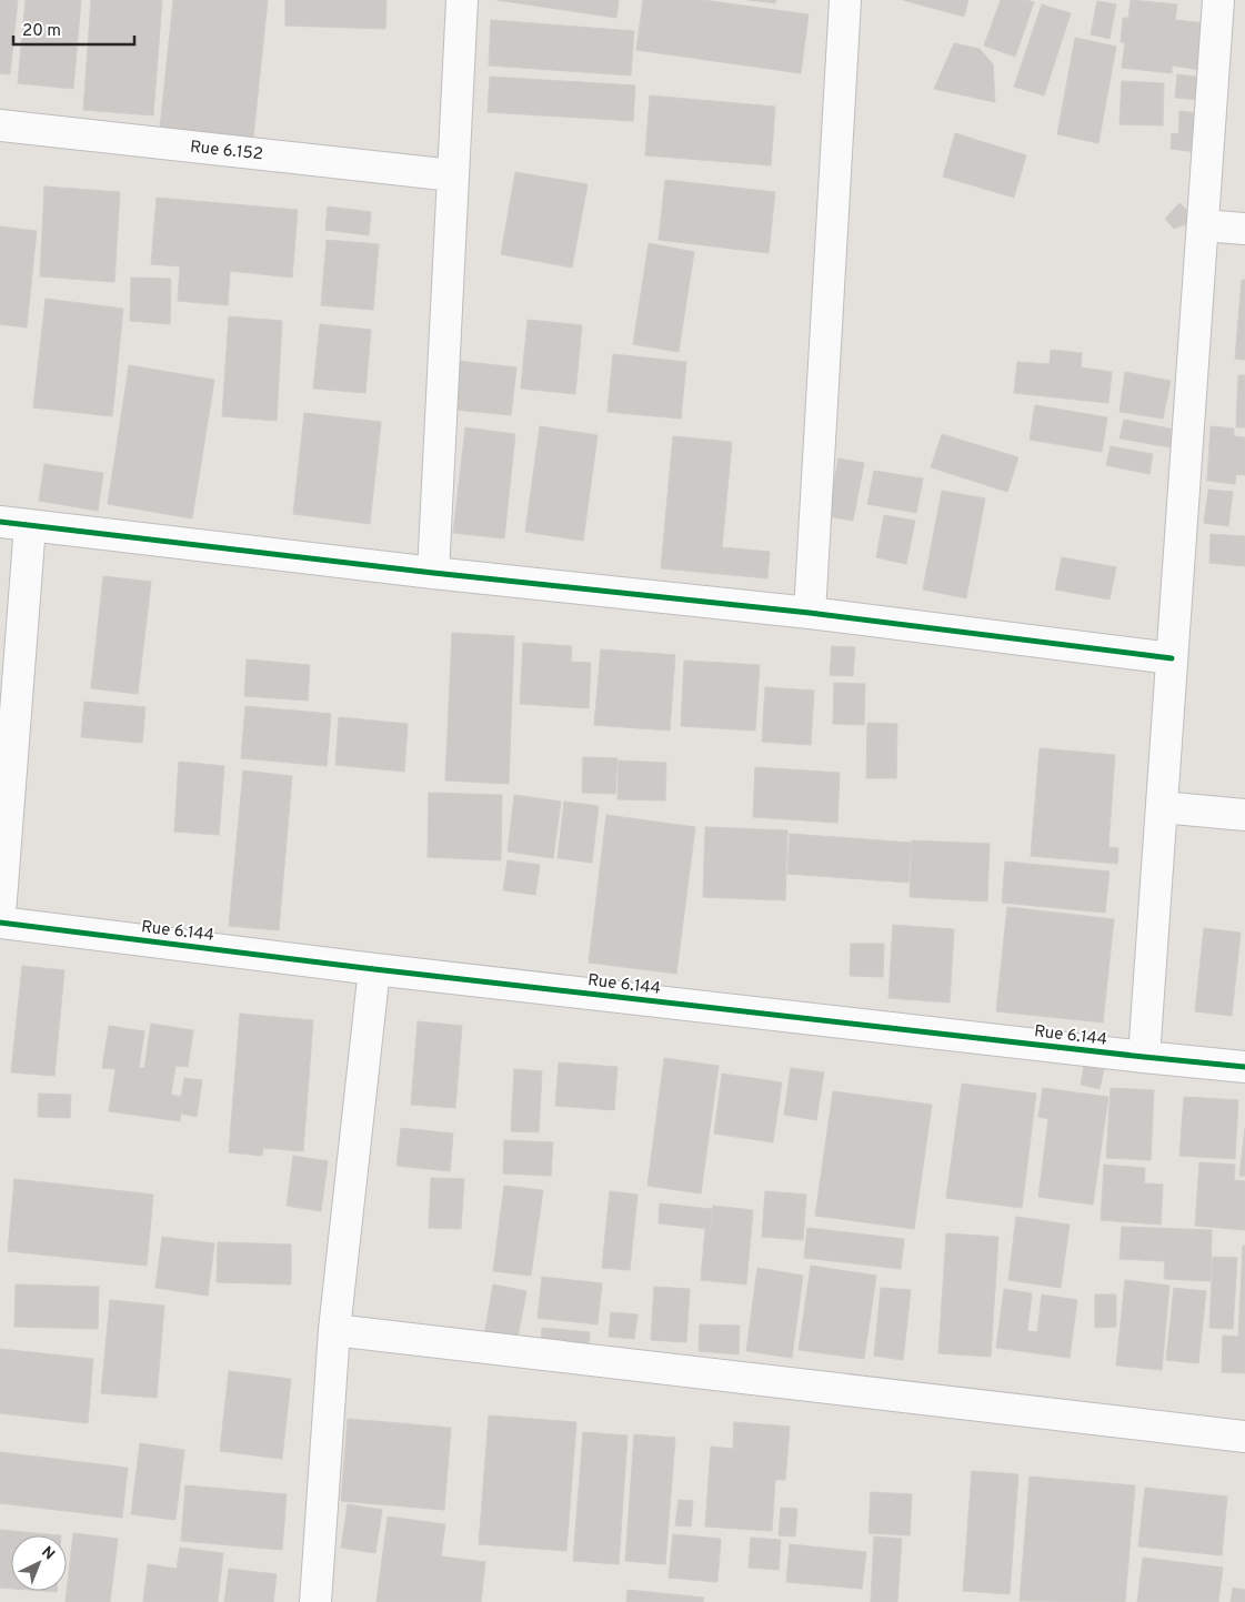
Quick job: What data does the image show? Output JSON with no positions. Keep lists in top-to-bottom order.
{
  "streets": {
    "street": ["Rue 6.152", "Rue 6.144"]
  },
  "scale_bar": "20 m",
  "north": "top right"
}
